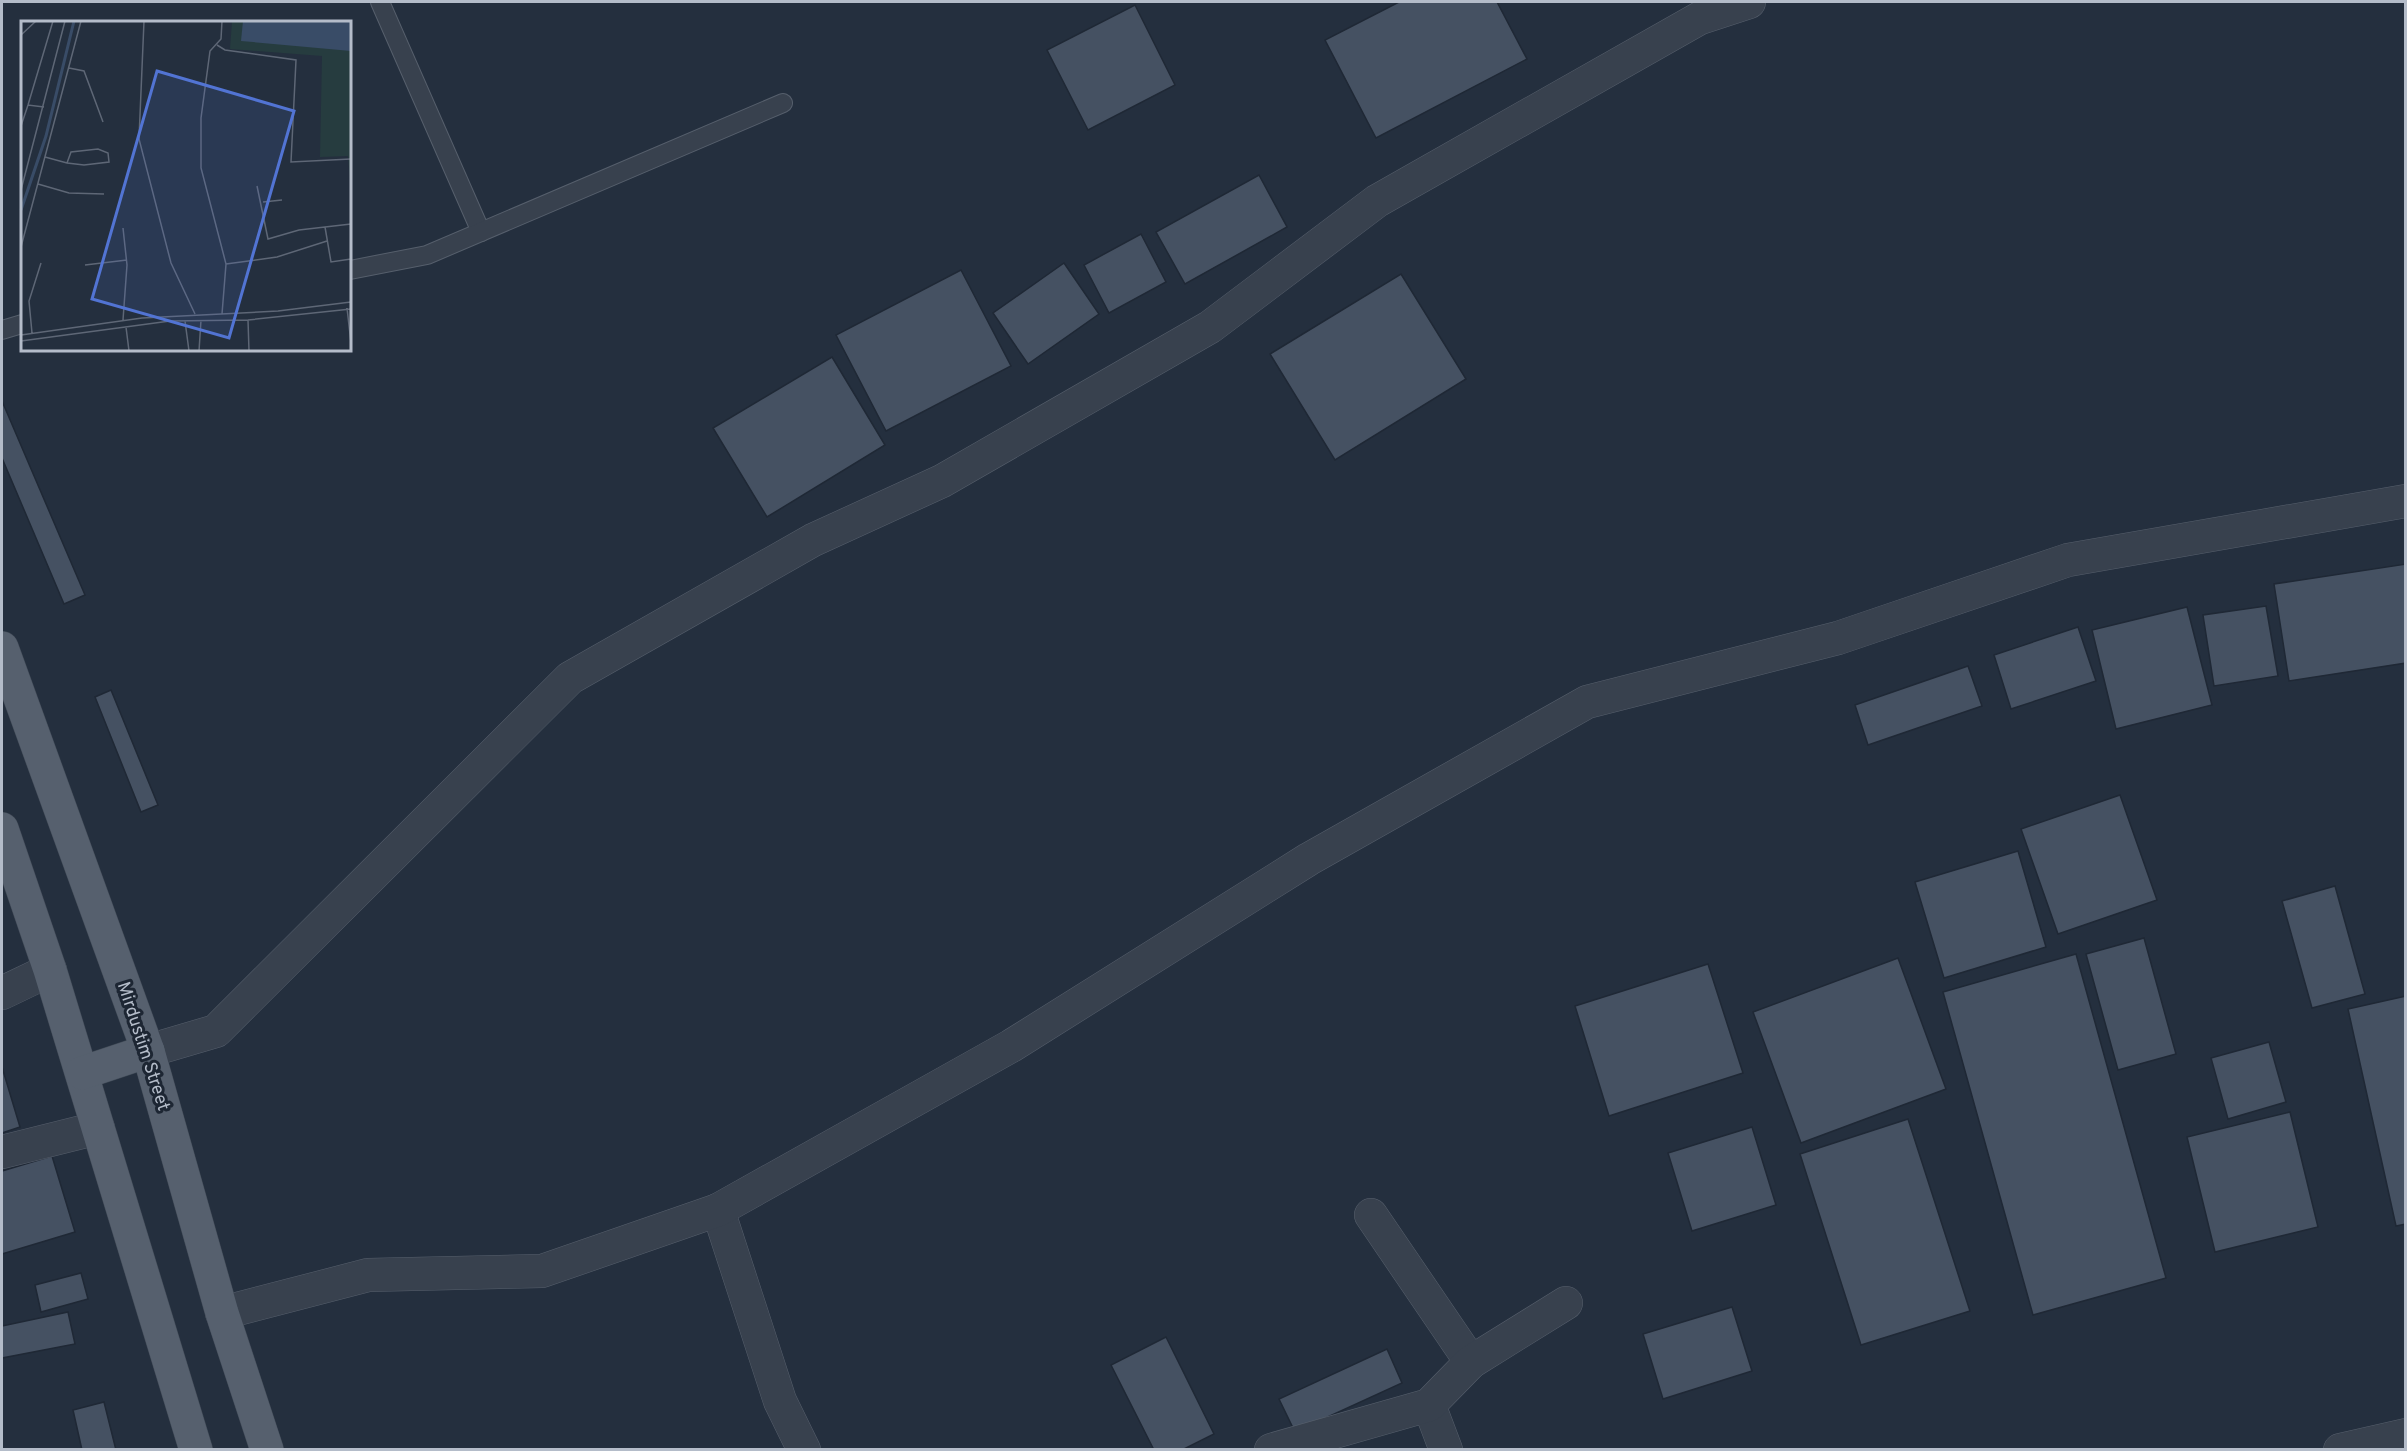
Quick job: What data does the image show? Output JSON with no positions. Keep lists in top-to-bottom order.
{
  "streets": {
    "main road": ["Mirdustim Street"]
  }
}
